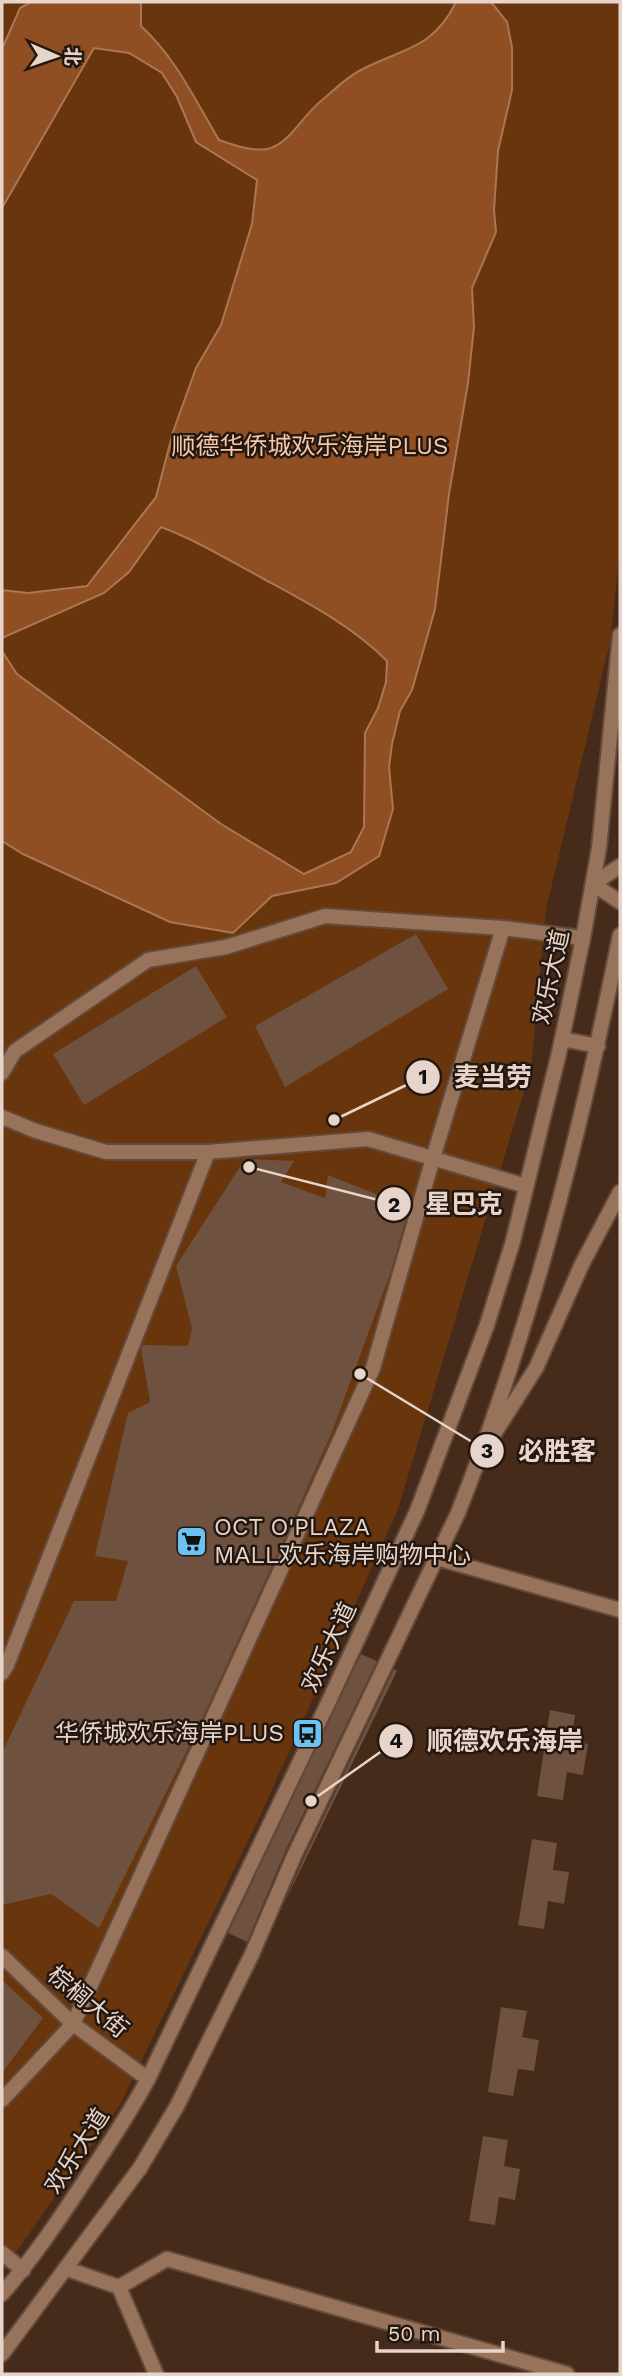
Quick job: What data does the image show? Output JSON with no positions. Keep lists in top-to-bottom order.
{
  "streets": {
    "street": ["欢乐大道", "棕榈大街"]
  },
  "crossings": [
    ["欢乐大道", "棕榈大街"]
  ],
  "parks": ["顺德华侨城欢乐海岸PLUS"],
  "places": {
    "other": [
      "麦当劳",
      "星巴克",
      "必胜客",
      "顺德欢乐海岸"
    ],
    "supermarket": ["OCT O'PLAZA MALL欢乐海岸购物中心"],
    "bus stop": ["华侨城欢乐海岸PLUS"]
  },
  "scale_bar": "50 m",
  "north": "right"
}
